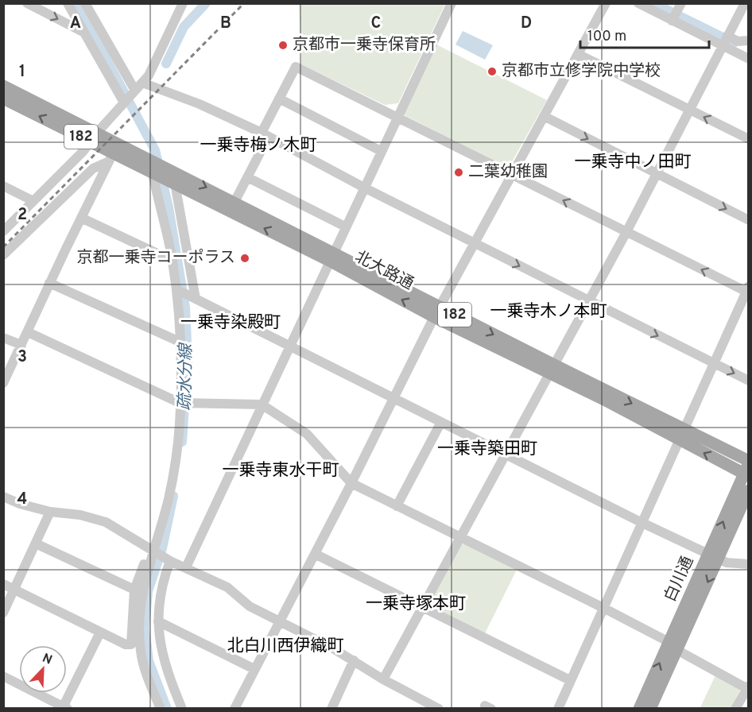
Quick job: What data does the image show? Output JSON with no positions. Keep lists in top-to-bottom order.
{
  "streets": {
    "main road": ["182", "北大路通", "白川通"]
  },
  "crossings": [
    ["北大路通", "白川通"]
  ],
  "districts": [
    "一乗寺梅ノ木町",
    "一乗寺中ノ田町",
    "一乗寺木ノ本町",
    "一乗寺染殿町",
    "一乗寺築田町",
    "一乗寺東水干町",
    "一乗寺塚本町",
    "北白川西伊織町"
  ],
  "water": ["疏水分線"],
  "places": [
    "京都市一乗寺保育所",
    "京都市立修学院中学校",
    "二葉幼稚園",
    "京都一乗寺コーポラス"
  ],
  "scale_bar": "100 m",
  "north": "top right",
  "grid": {
    "columns": [
      "A",
      "B",
      "C",
      "D"
    ],
    "rows": [
      "1",
      "2",
      "3",
      "4"
    ]
  }
}
